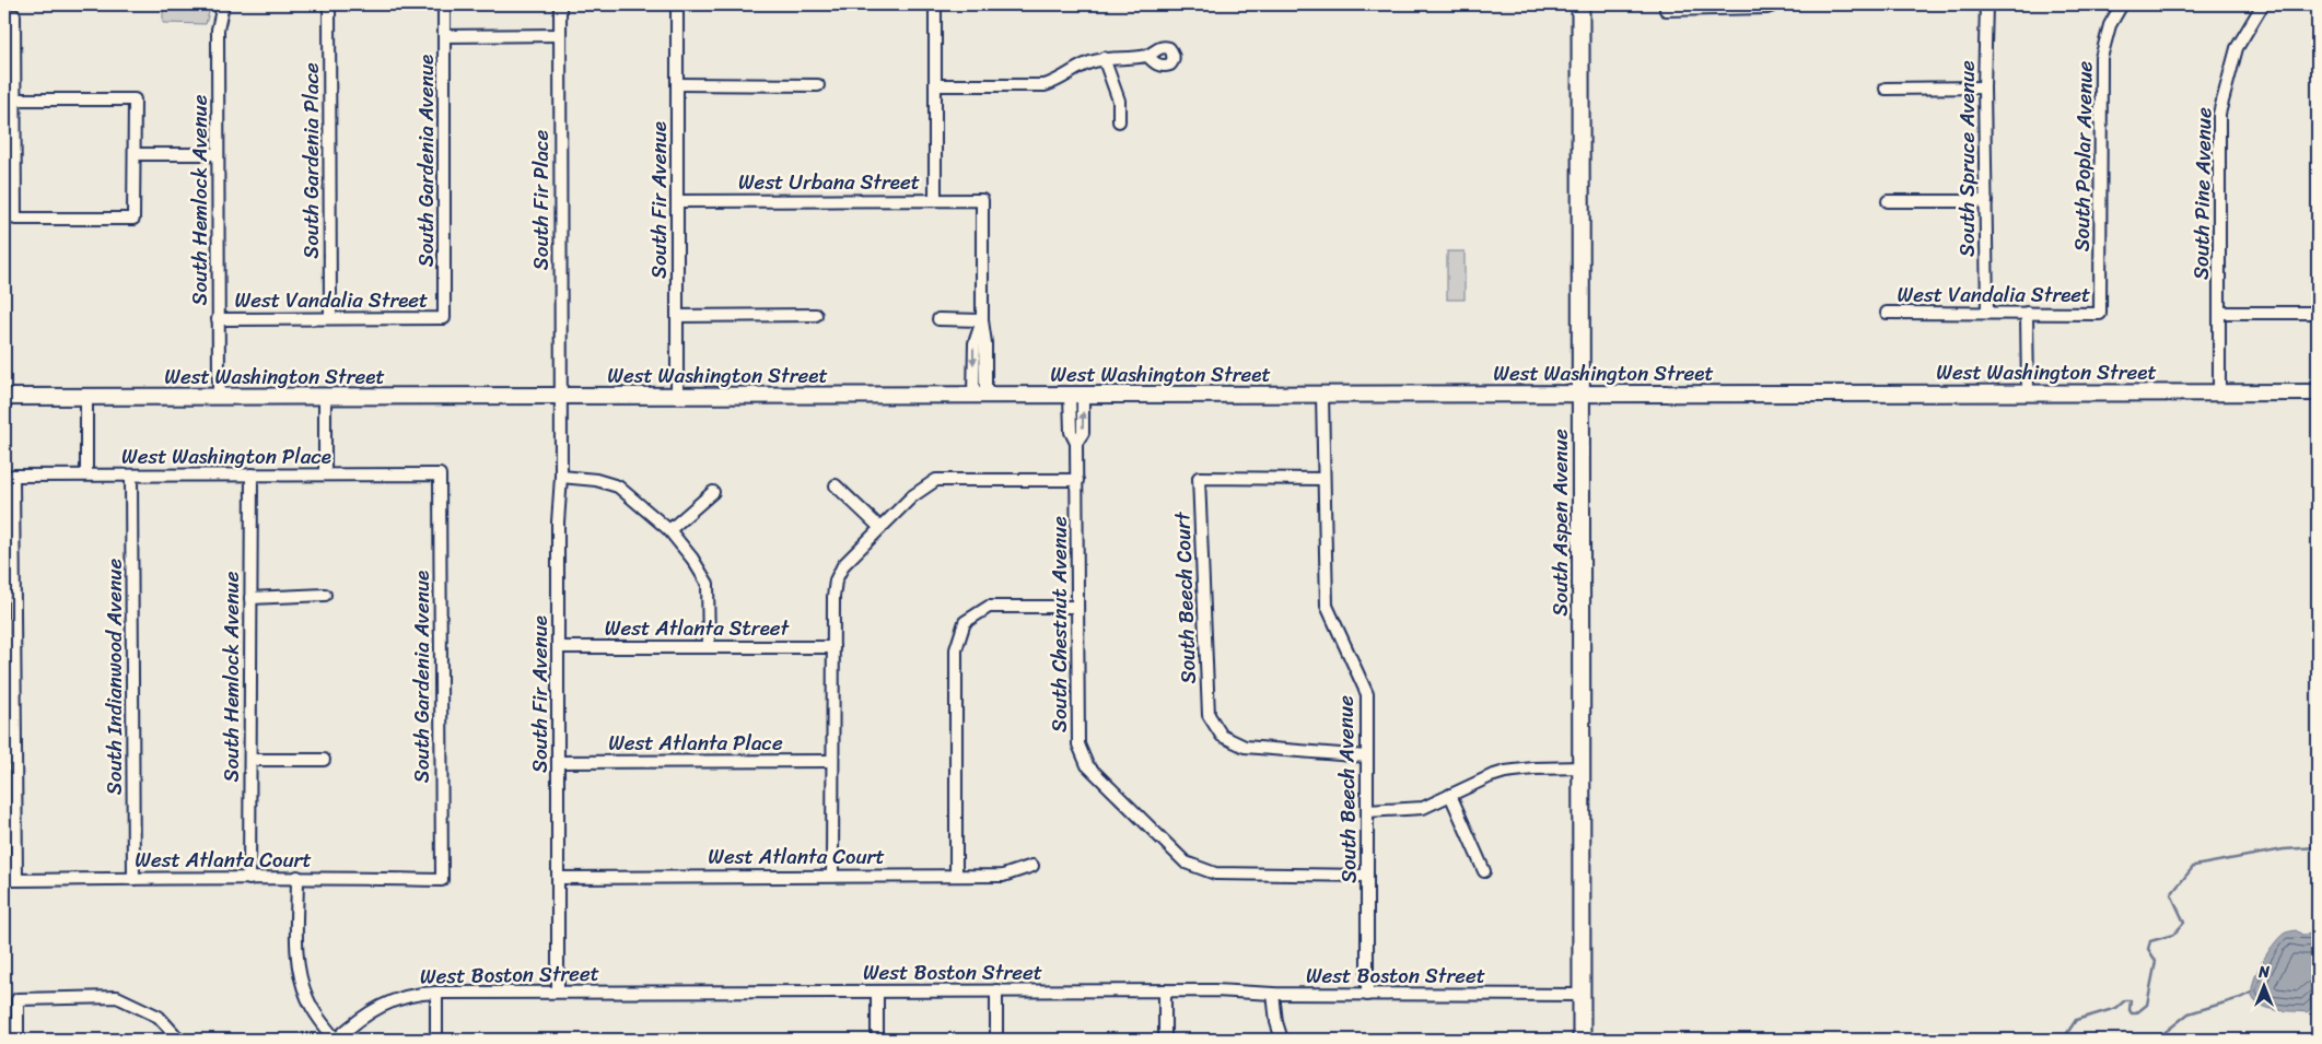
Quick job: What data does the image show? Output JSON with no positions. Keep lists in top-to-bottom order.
{
  "streets": {
    "main road": ["West Washington Street", "South Aspen Avenue"],
    "street": [
      "South Poplar Avenue",
      "South Spruce Avenue",
      "South Gardenia Place",
      "South Gardenia Avenue",
      "West Urbana Street",
      "South Pine Avenue",
      "South Hemlock Avenue",
      "South Fir Place",
      "South Fir Avenue",
      "West Vandalia Street",
      "West Washington Place",
      "South Beech Court",
      "South Chestnut Avenue",
      "West Atlanta Street",
      "South Indianwood Avenue",
      "West Atlanta Place",
      "South Beech Avenue",
      "West Atlanta Court",
      "West Boston Street"
    ]
  },
  "crossings": [
    ["South Poplar Avenue", "West Vandalia Street"],
    ["South Spruce Avenue", "West Vandalia Street"],
    ["South Gardenia Place", "West Vandalia Street"],
    ["South Gardenia Avenue", "West Vandalia Street"],
    ["South Gardenia Avenue", "West Washington Place"],
    ["South Gardenia Avenue", "West Atlanta Court"],
    ["West Urbana Street", "South Fir Avenue"],
    ["South Pine Avenue", "West Washington Street"],
    ["South Hemlock Avenue", "West Vandalia Street"],
    ["South Hemlock Avenue", "West Washington Street"],
    ["South Hemlock Avenue", "West Washington Place"],
    ["South Hemlock Avenue", "West Atlanta Court"],
    ["South Fir Place", "South Fir Avenue"],
    ["South Fir Place", "West Washington Street"],
    ["South Fir Avenue", "West Washington Street"],
    ["South Fir Avenue", "West Atlanta Street"],
    ["South Fir Avenue", "West Atlanta Place"],
    ["South Fir Avenue", "West Atlanta Court"],
    ["South Fir Avenue", "West Boston Street"],
    ["West Washington Street", "South Aspen Avenue"],
    ["West Washington Street", "South Chestnut Avenue"],
    ["West Washington Street", "South Beech Avenue"],
    ["West Washington Place", "South Indianwood Avenue"],
    ["West Washington Place", "West Atlanta Court"],
    ["South Aspen Avenue", "West Boston Street"],
    ["South Beech Court", "South Beech Avenue"],
    ["South Chestnut Avenue", "South Beech Avenue"],
    ["South Indianwood Avenue", "West Atlanta Court"],
    ["South Beech Avenue", "West Boston Street"]
  ],
  "north": "top"
}
